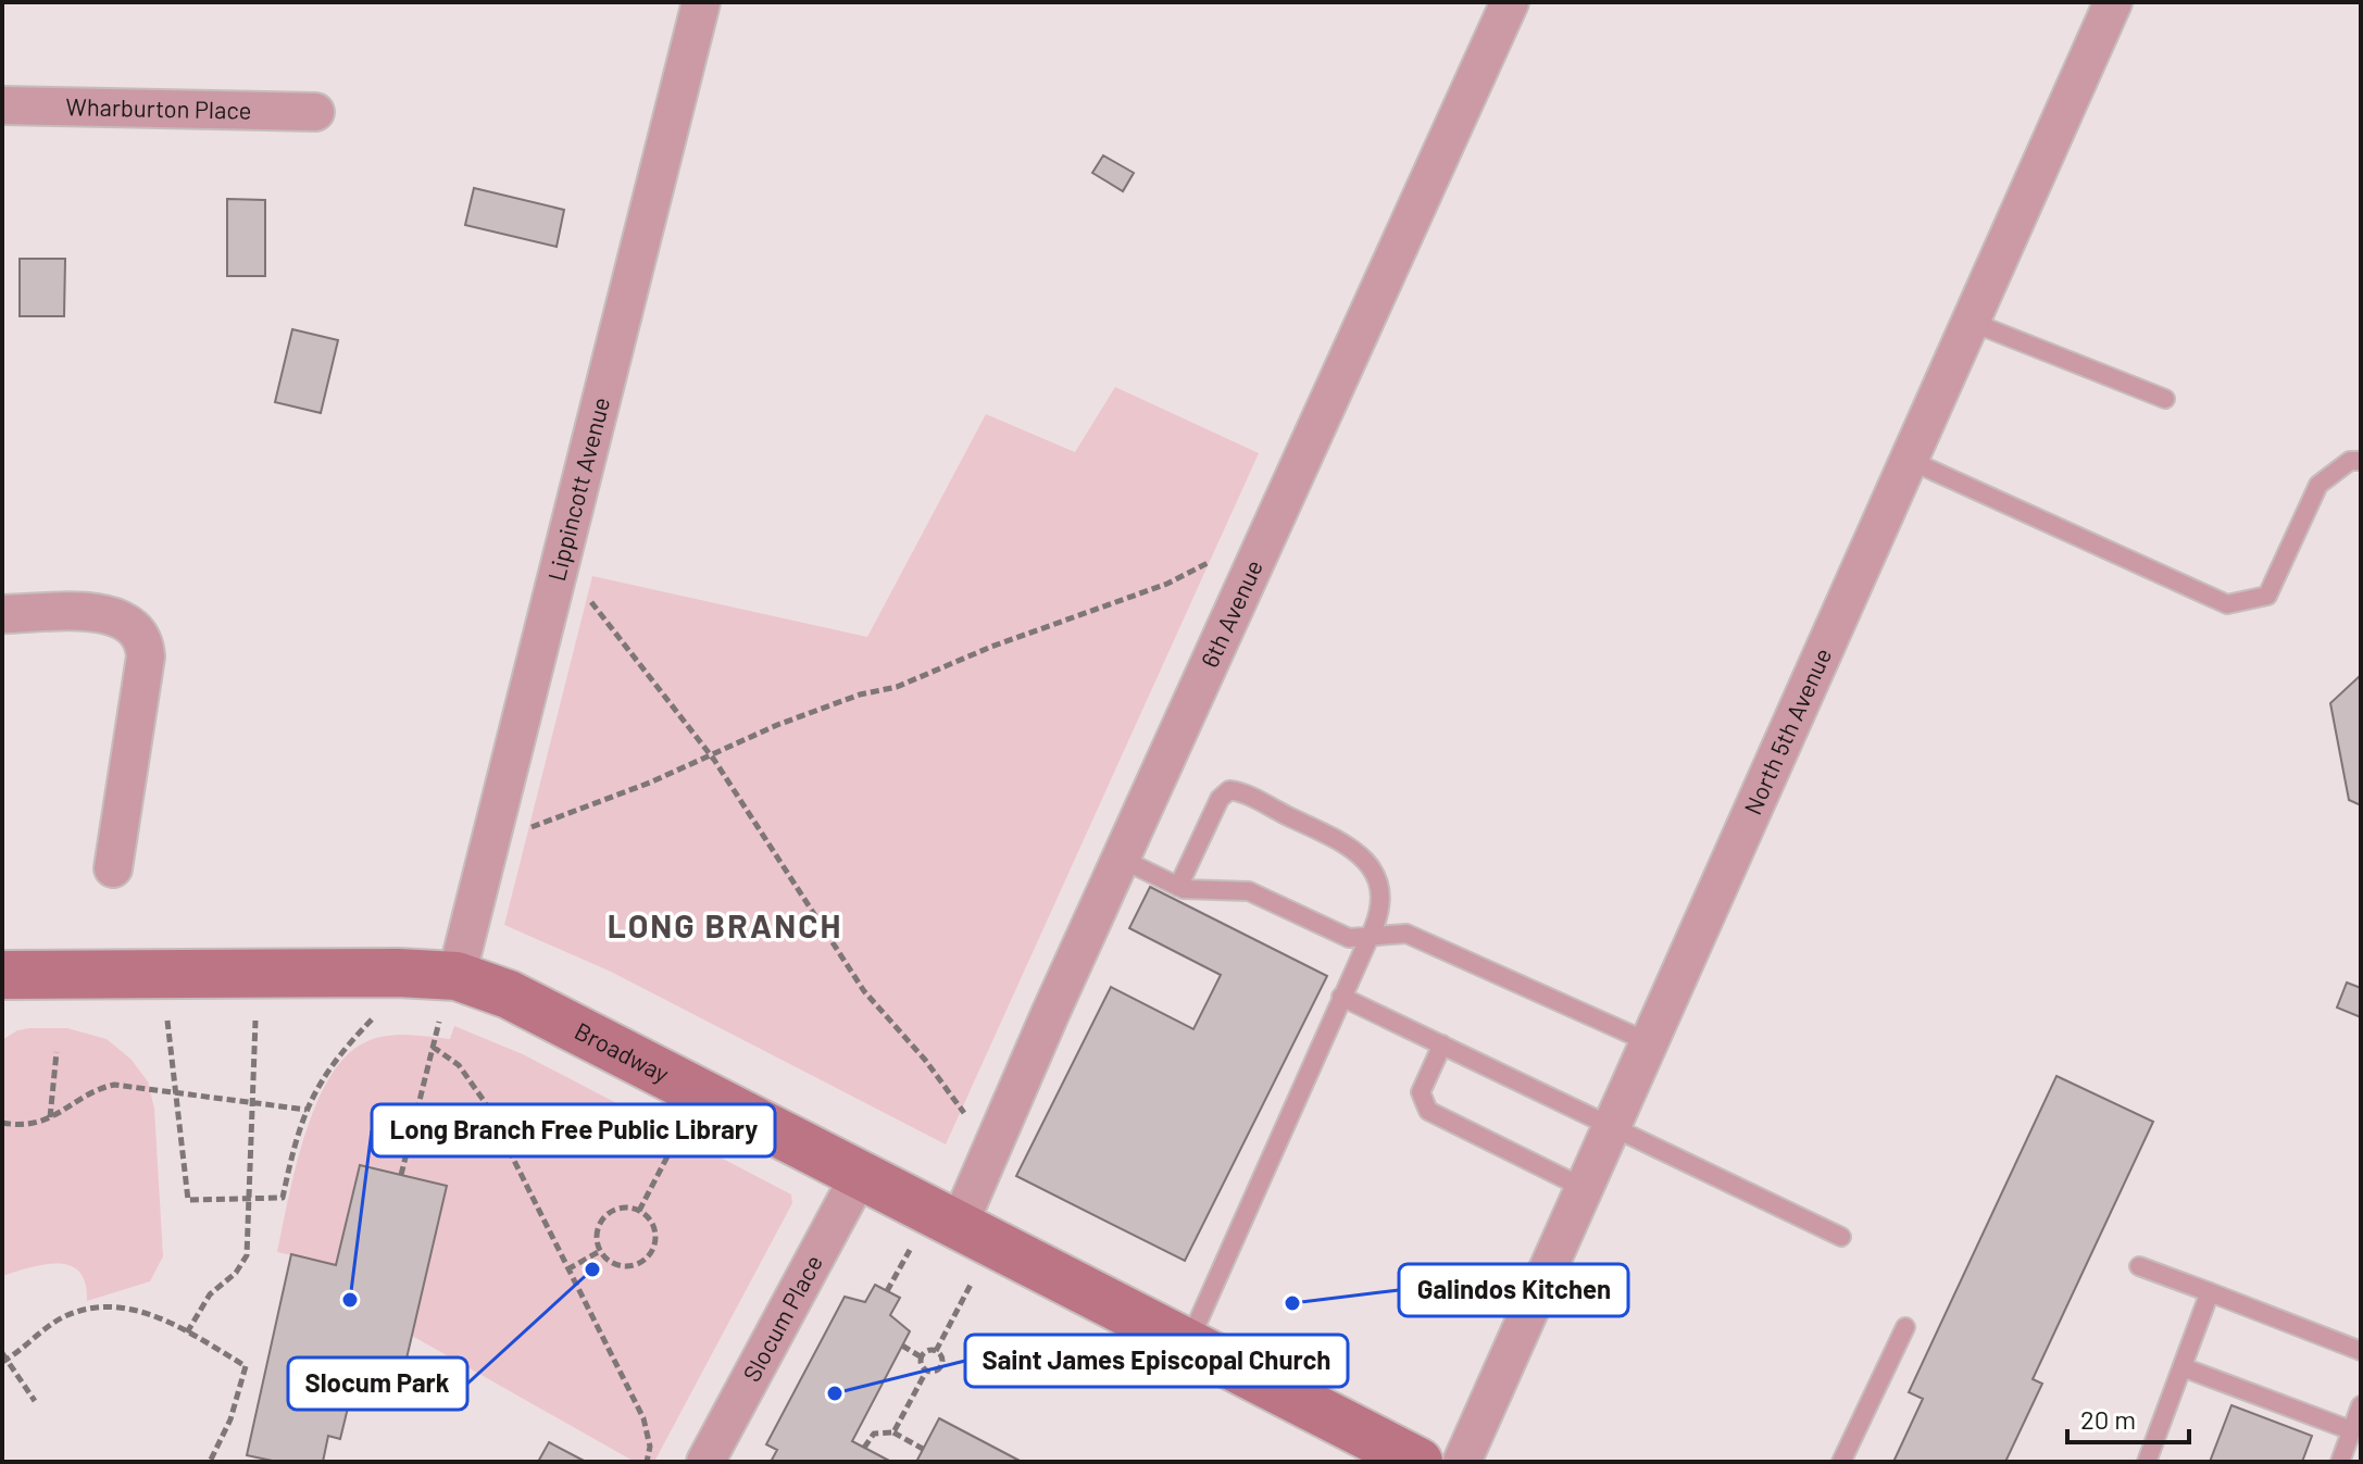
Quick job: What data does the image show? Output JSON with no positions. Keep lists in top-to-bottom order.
{
  "streets": {
    "street": [
      "Wharburton Place",
      "Lippincott Avenue",
      "6th Avenue",
      "North 5th Avenue",
      "Broadway",
      "Slocum Place"
    ]
  },
  "crossings": [
    ["Lippincott Avenue", "Broadway"],
    ["6th Avenue", "Broadway"],
    ["Broadway", "Slocum Place"]
  ],
  "districts": ["LONG BRANCH"],
  "places": [
    "Slocum Park",
    "Long Branch Free Public Library",
    "Galindos Kitchen",
    "Saint James Episcopal Church"
  ],
  "scale_bar": "20 m"
}
